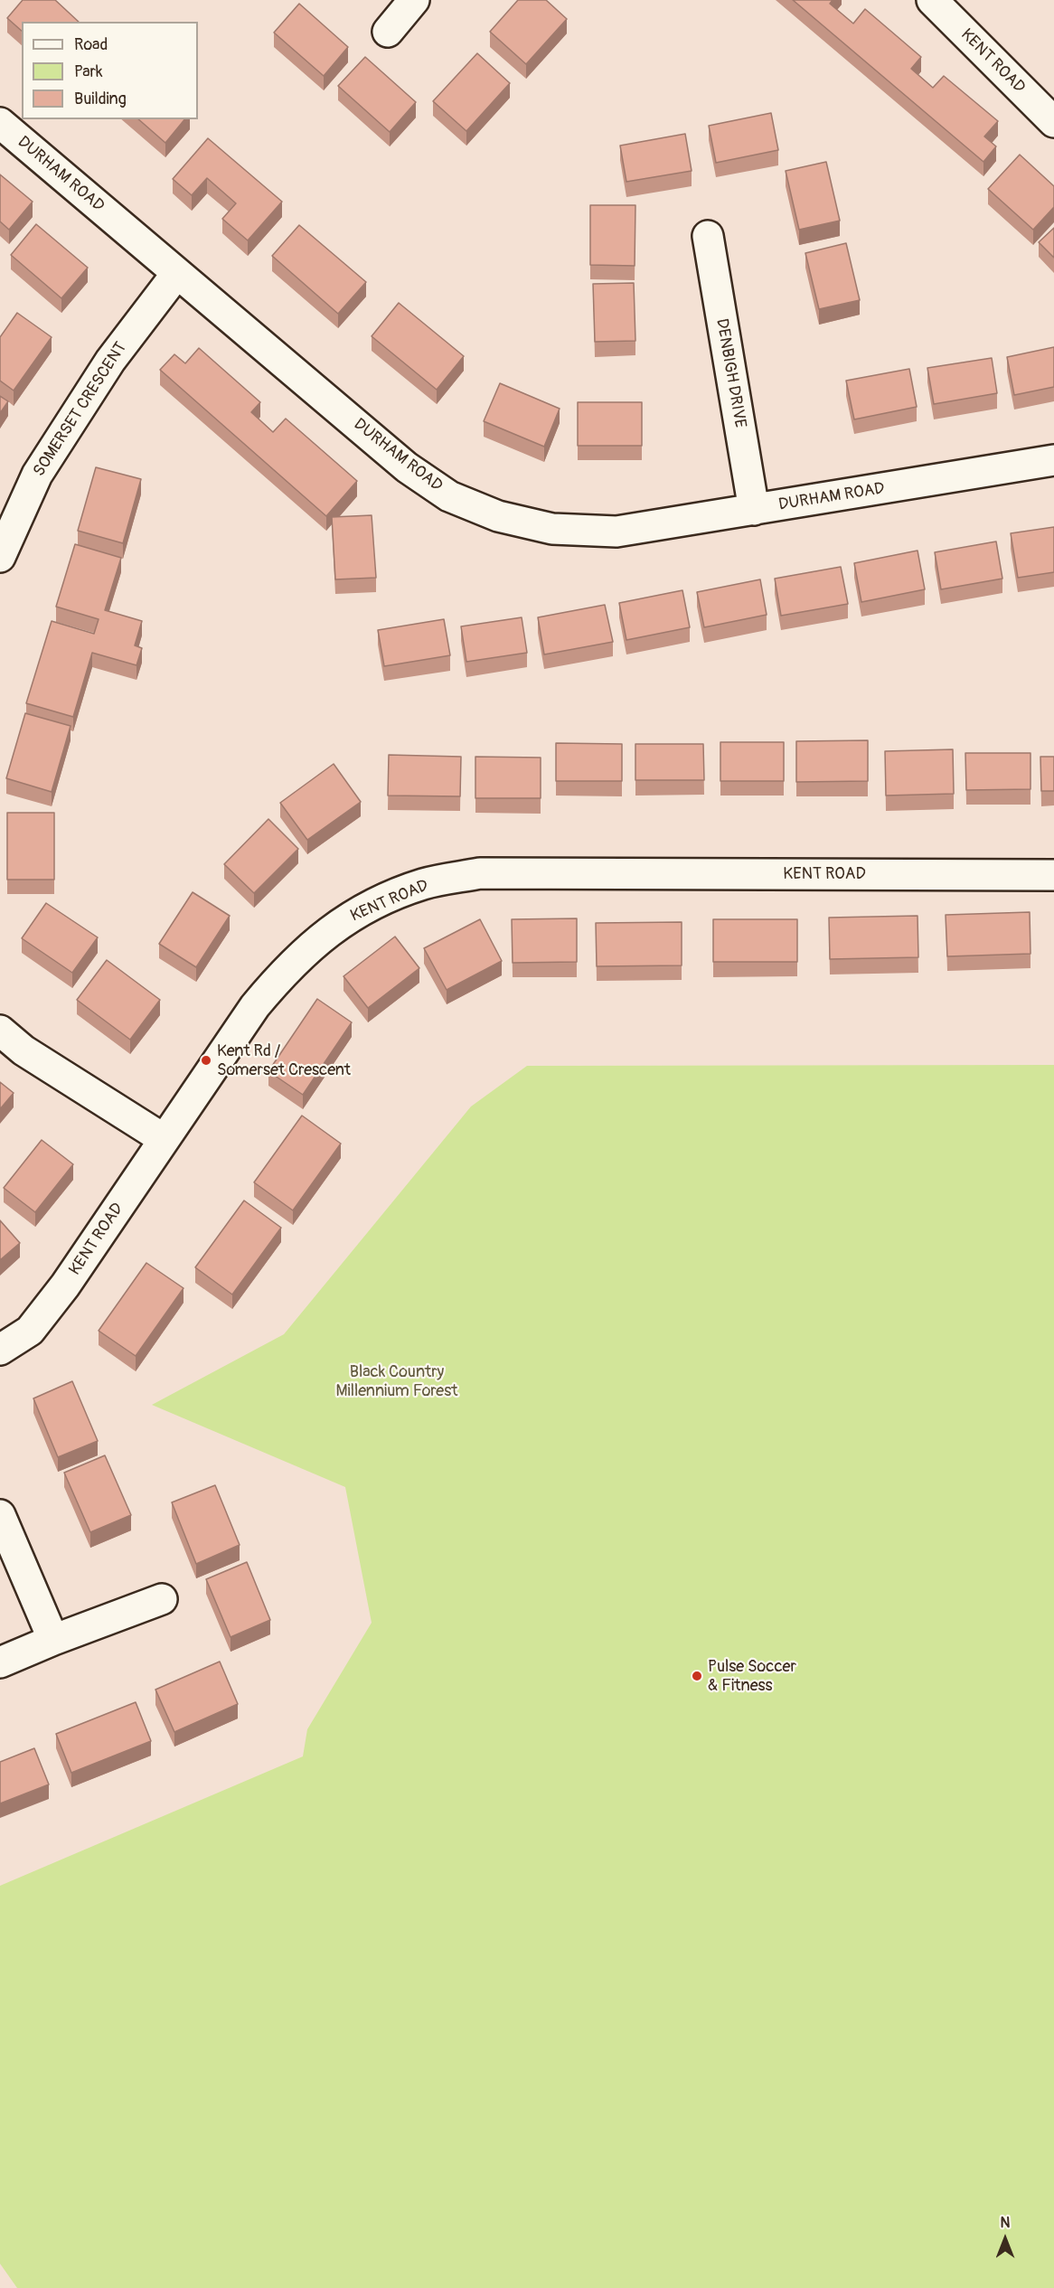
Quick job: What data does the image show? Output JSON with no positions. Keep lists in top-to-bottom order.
{
  "streets": {
    "street": [
      "KENT ROAD",
      "DURHAM ROAD",
      "DENBIGH DRIVE",
      "SOMERSET CRESCENT"
    ]
  },
  "crossings": [
    ["DURHAM ROAD", "DENBIGH DRIVE"],
    ["DURHAM ROAD", "SOMERSET CRESCENT"]
  ],
  "parks": ["Black Country Millennium Forest"],
  "places": ["Kent Rd / Somerset Crescent", "Pulse Soccer & Fitness"],
  "legend": ["Road", "Park", "Building"],
  "north": "top"
}
